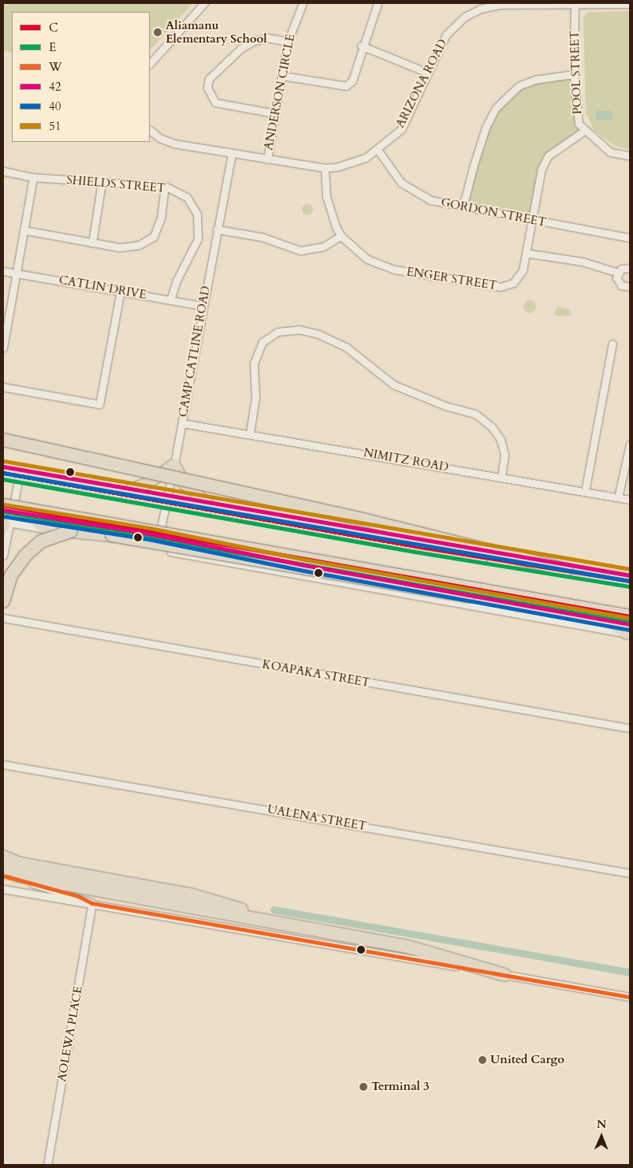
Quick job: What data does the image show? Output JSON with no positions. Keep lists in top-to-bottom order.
{
  "streets": {
    "street": [
      "POOL STREET",
      "ARIZONA ROAD",
      "ANDERSON CIRCLE",
      "SHIELDS STREET",
      "GORDON STREET",
      "ENGER STREET",
      "CATLIN DRIVE",
      "CAMP CATLINE ROAD",
      "NIMITZ ROAD",
      "KOAPAKA STREET",
      "UALENA STREET",
      "AOLEWA PLACE"
    ]
  },
  "crossings": [
    ["POOL STREET", "ARIZONA ROAD"],
    ["POOL STREET", "ENGER STREET"],
    ["ARIZONA ROAD", "ANDERSON CIRCLE"],
    ["ARIZONA ROAD", "GORDON STREET"],
    ["ARIZONA ROAD", "CAMP CATLINE ROAD"],
    ["SHIELDS STREET", "CATLIN DRIVE"],
    ["GORDON STREET", "ENGER STREET"],
    ["CATLIN DRIVE", "CAMP CATLINE ROAD"],
    ["CAMP CATLINE ROAD", "NIMITZ ROAD"]
  ],
  "places": ["Aliamanu Elementary School", "United Cargo", "Terminal 3"],
  "lines": [
    "transit line 51",
    "transit line 42",
    "transit line C",
    "transit line 40",
    "transit line E",
    "transit line W"
  ],
  "legend": [
    "C",
    "E",
    "W",
    "42",
    "40",
    "51"
  ],
  "north": "top"
}
